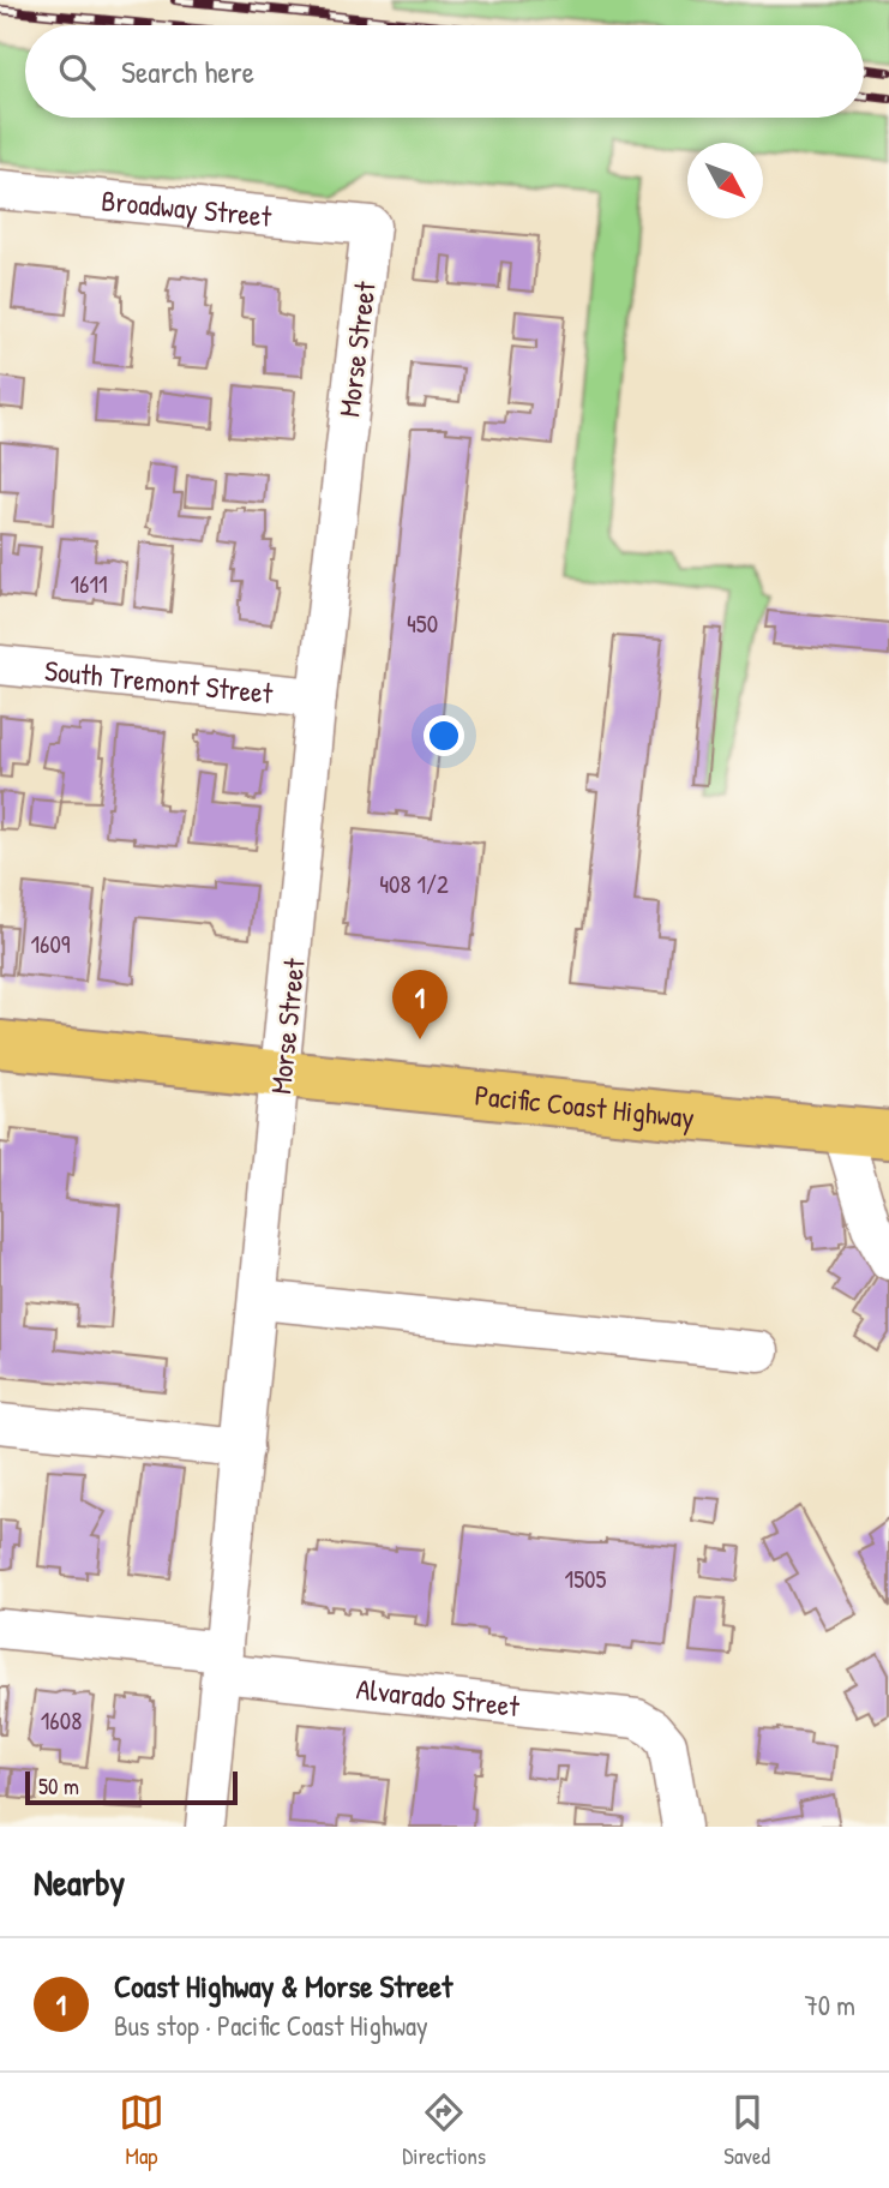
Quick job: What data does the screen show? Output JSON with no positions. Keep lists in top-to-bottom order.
{
  "streets": {
    "main road": ["Pacific Coast Highway"],
    "street": [
      "Broadway Street",
      "Morse Street",
      "South Tremont Street",
      "Alvarado Street"
    ]
  },
  "crossings": [
    ["Broadway Street", "Morse Street"],
    ["Morse Street", "South Tremont Street"],
    ["Morse Street", "Pacific Coast Highway"],
    ["Morse Street", "Alvarado Street"]
  ],
  "house_numbers": [
    "1611",
    "450",
    "408 1/2",
    "1609",
    "1505",
    "1608"
  ],
  "scale_bar": "50 m",
  "north": "bottom right",
  "page": {
    "search": "Search here",
    "pins": "1",
    "scale": "50 m",
    "heading": "Nearby",
    "list": [
      {
        "mark": "1",
        "name": "Coast Highway & Morse Street",
        "note": "Bus stop · Pacific Coast Highway",
        "value": "70 m"
      }
    ],
    "nav": ["Map", "Directions", "Saved"]
  }
}
